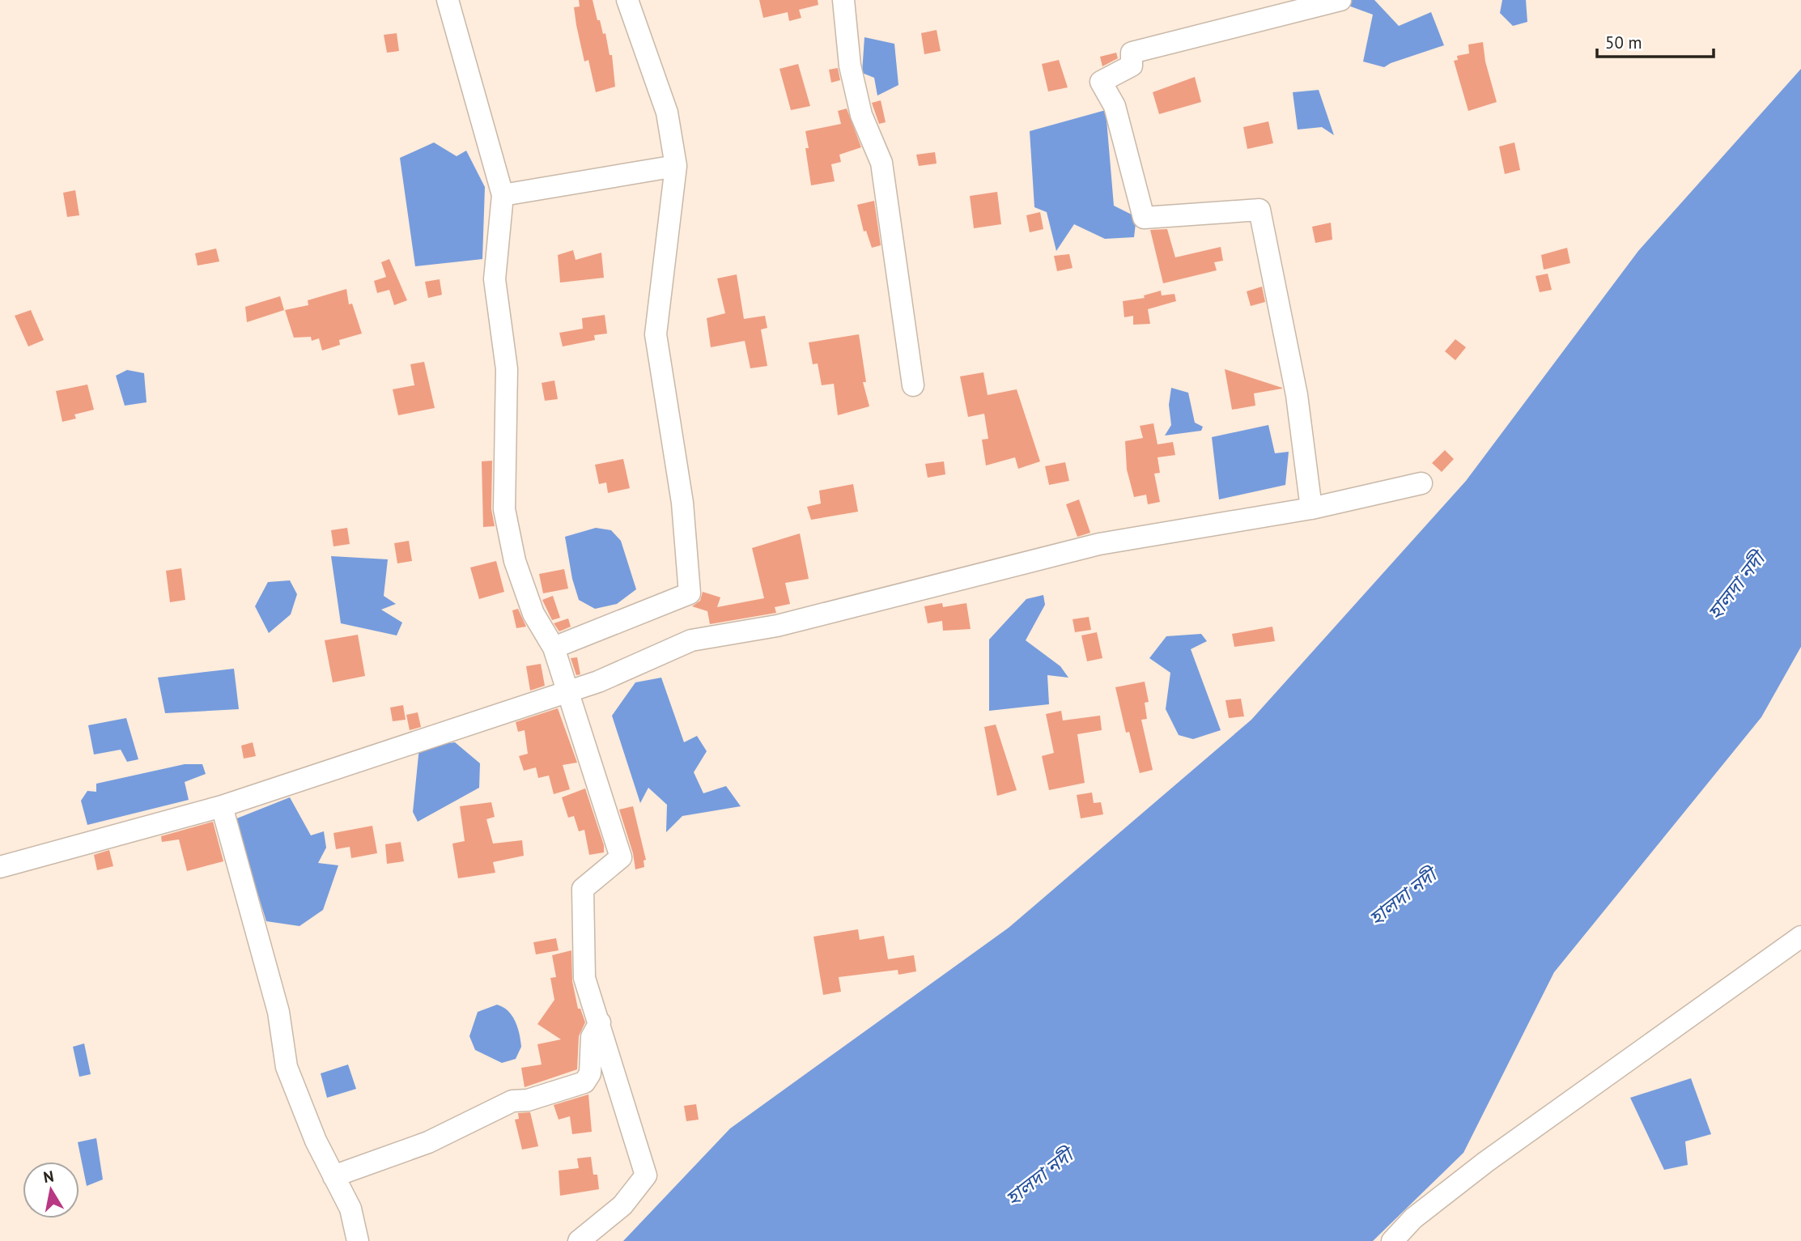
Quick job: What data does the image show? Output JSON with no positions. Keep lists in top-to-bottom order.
{
  "water": ["হালদা নদী"],
  "scale_bar": "50 m",
  "north": "top"
}
